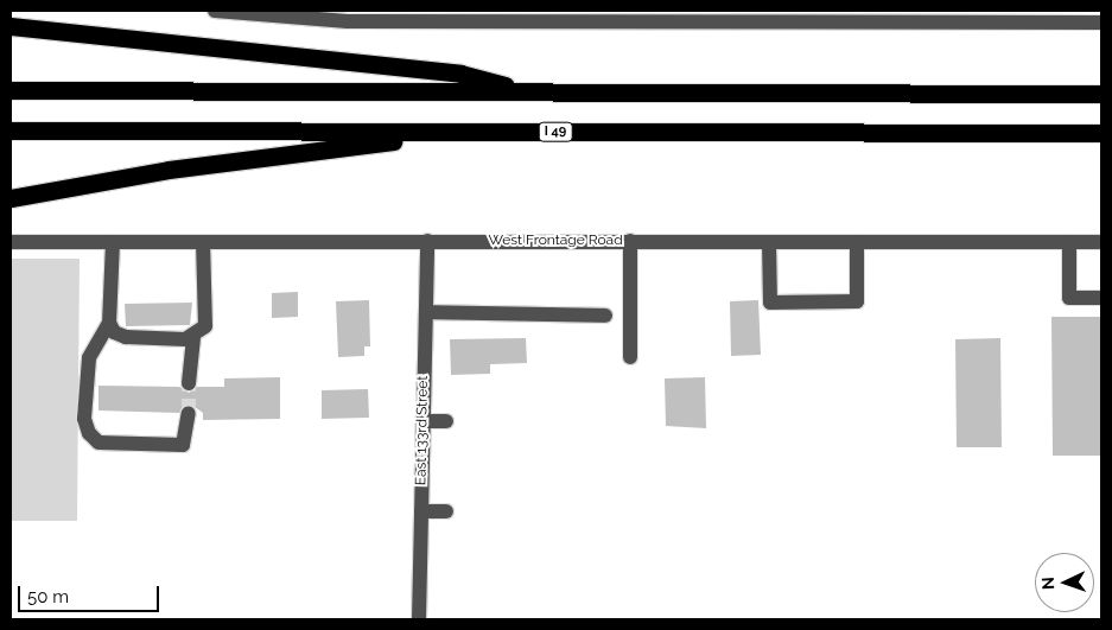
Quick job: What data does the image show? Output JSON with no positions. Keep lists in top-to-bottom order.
{
  "streets": {
    "highway": ["I 49"],
    "street": ["West Frontage Road", "East 133rd Street"]
  },
  "crossings": [
    ["West Frontage Road", "East 133rd Street"]
  ],
  "scale_bar": "50 m",
  "north": "left"
}
